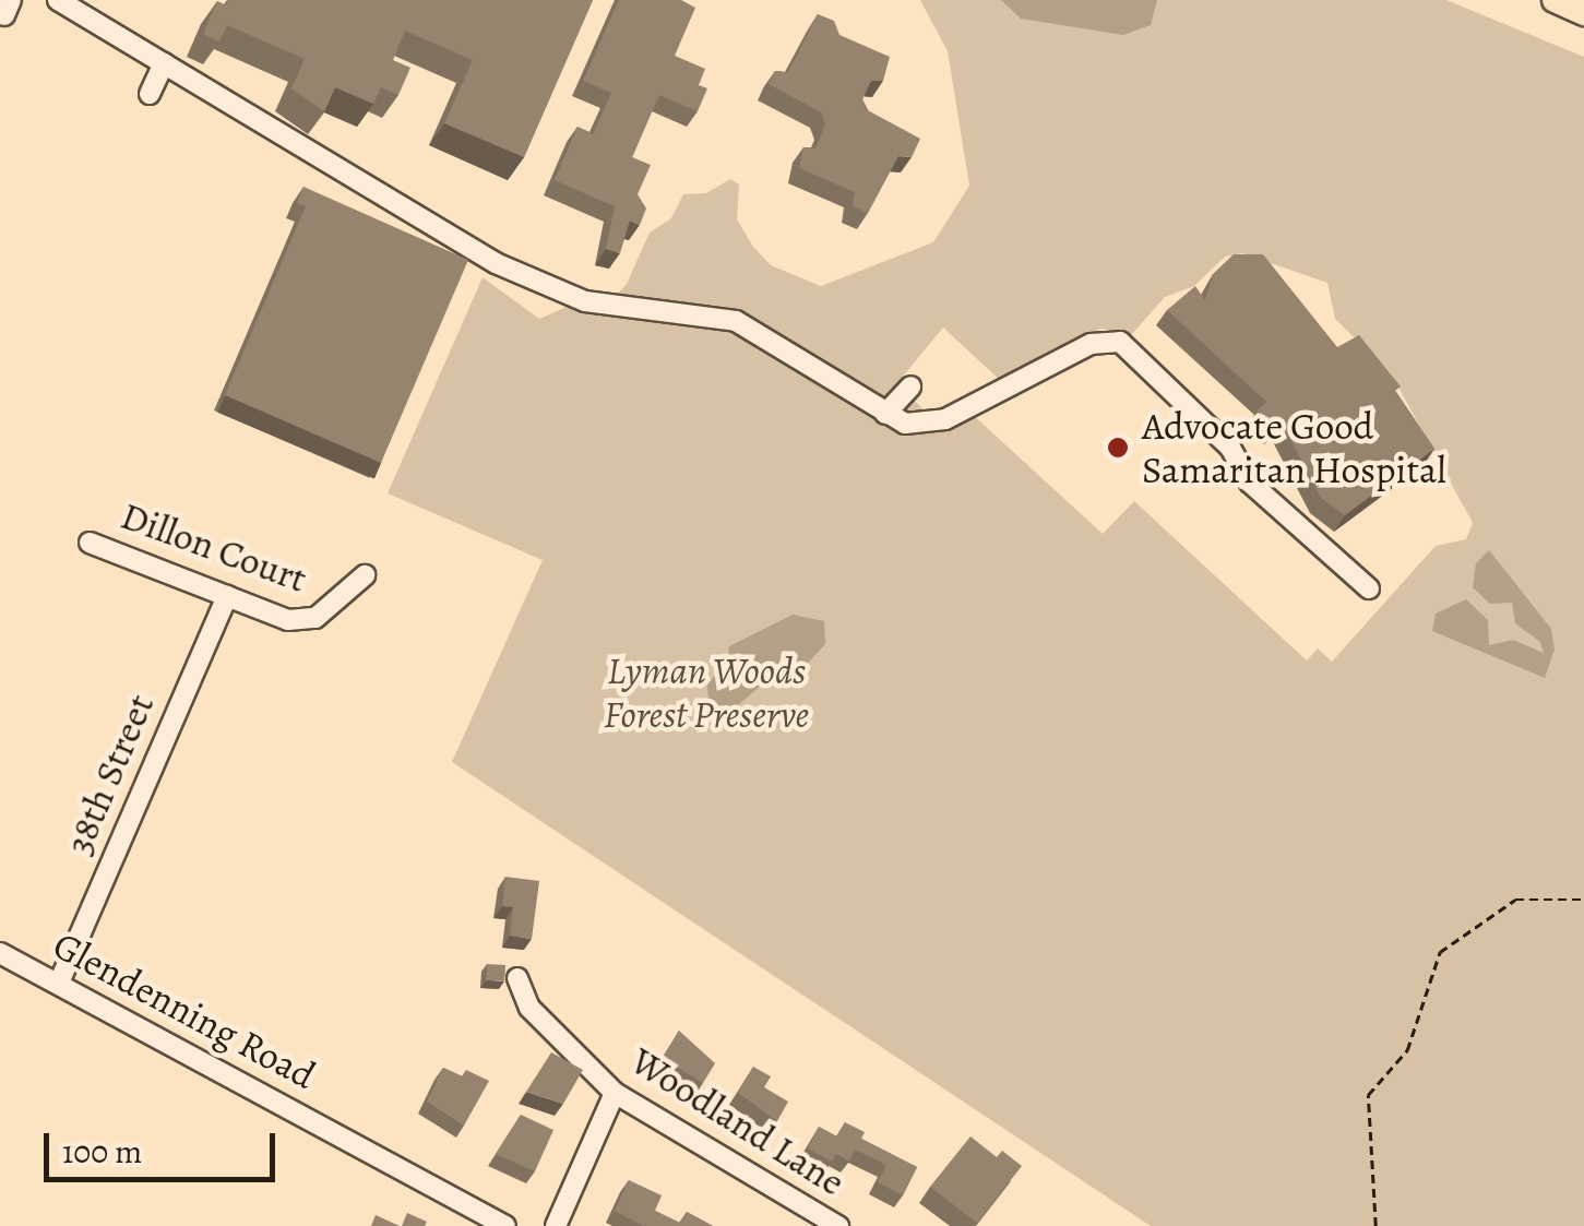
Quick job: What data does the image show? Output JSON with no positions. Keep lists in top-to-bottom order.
{
  "streets": {
    "street": [
      "Dillon Court",
      "38th Street",
      "Glendenning Road",
      "Woodland Lane"
    ]
  },
  "crossings": [
    ["Dillon Court", "38th Street"],
    ["38th Street", "Glendenning Road"]
  ],
  "parks": ["Lyman Woods Forest Preserve"],
  "places": ["Advocate Good Samaritan Hospital"],
  "scale_bar": "100 m"
}
